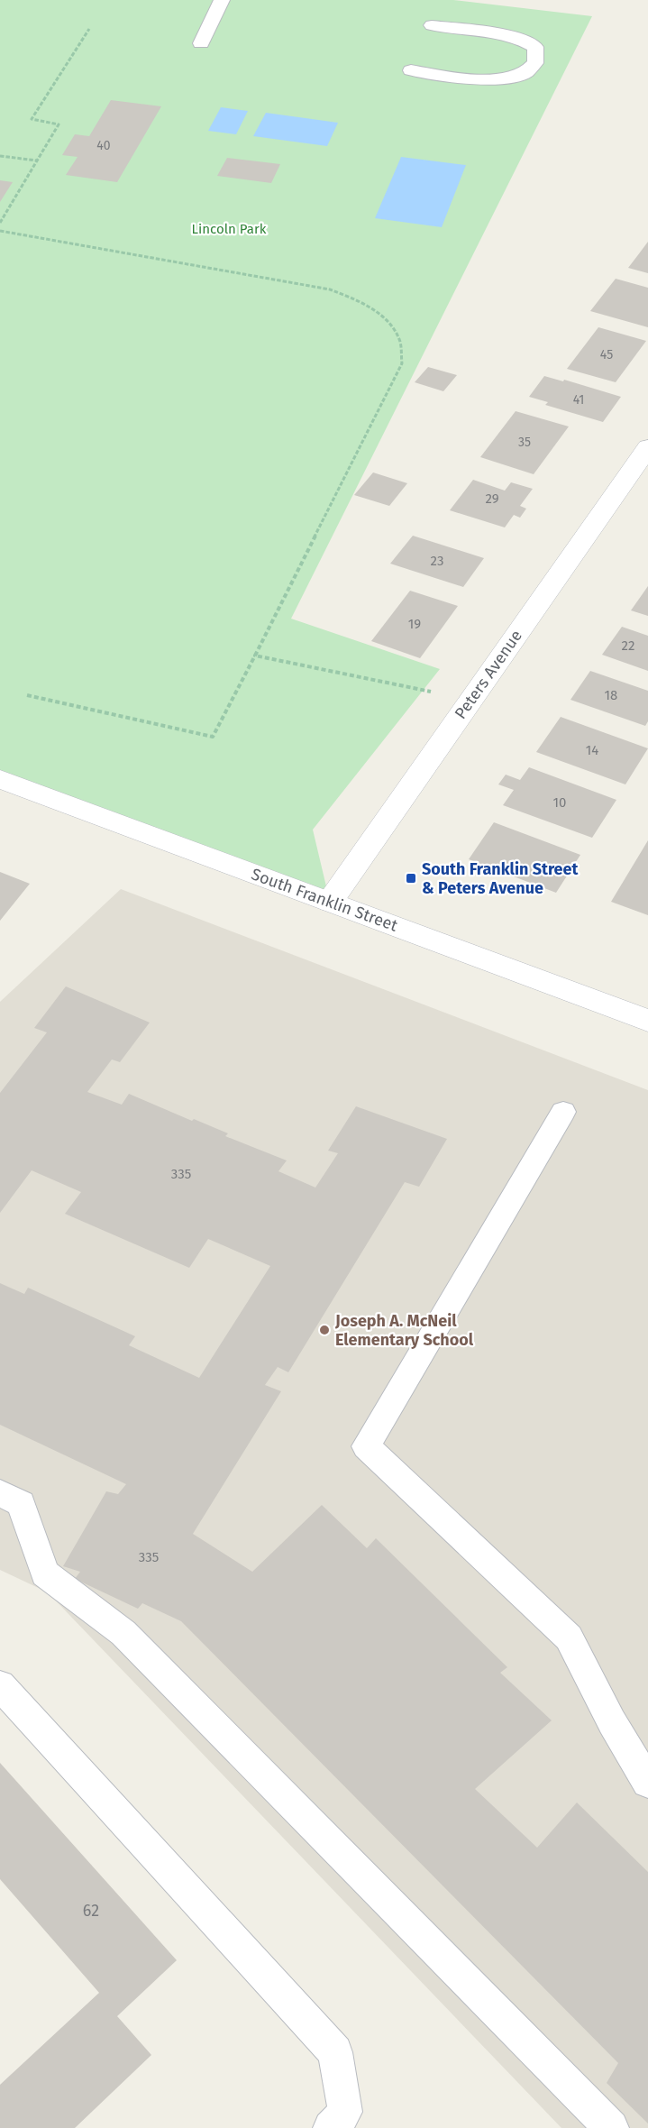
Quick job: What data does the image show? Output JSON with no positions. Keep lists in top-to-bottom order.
{
  "streets": {
    "street": ["Peters Avenue", "South Franklin Street"]
  },
  "crossings": [
    ["Peters Avenue", "South Franklin Street"]
  ],
  "parks": ["Lincoln Park"],
  "places": {
    "transit": ["South Franklin Street & Peters Avenue"],
    "other": ["Joseph A. McNeil Elementary School"]
  },
  "house_numbers": [
    "40",
    "45",
    "41",
    "35",
    "29",
    "23",
    "19",
    "22",
    "18",
    "14",
    "10",
    "335",
    "335",
    "62"
  ]
}
